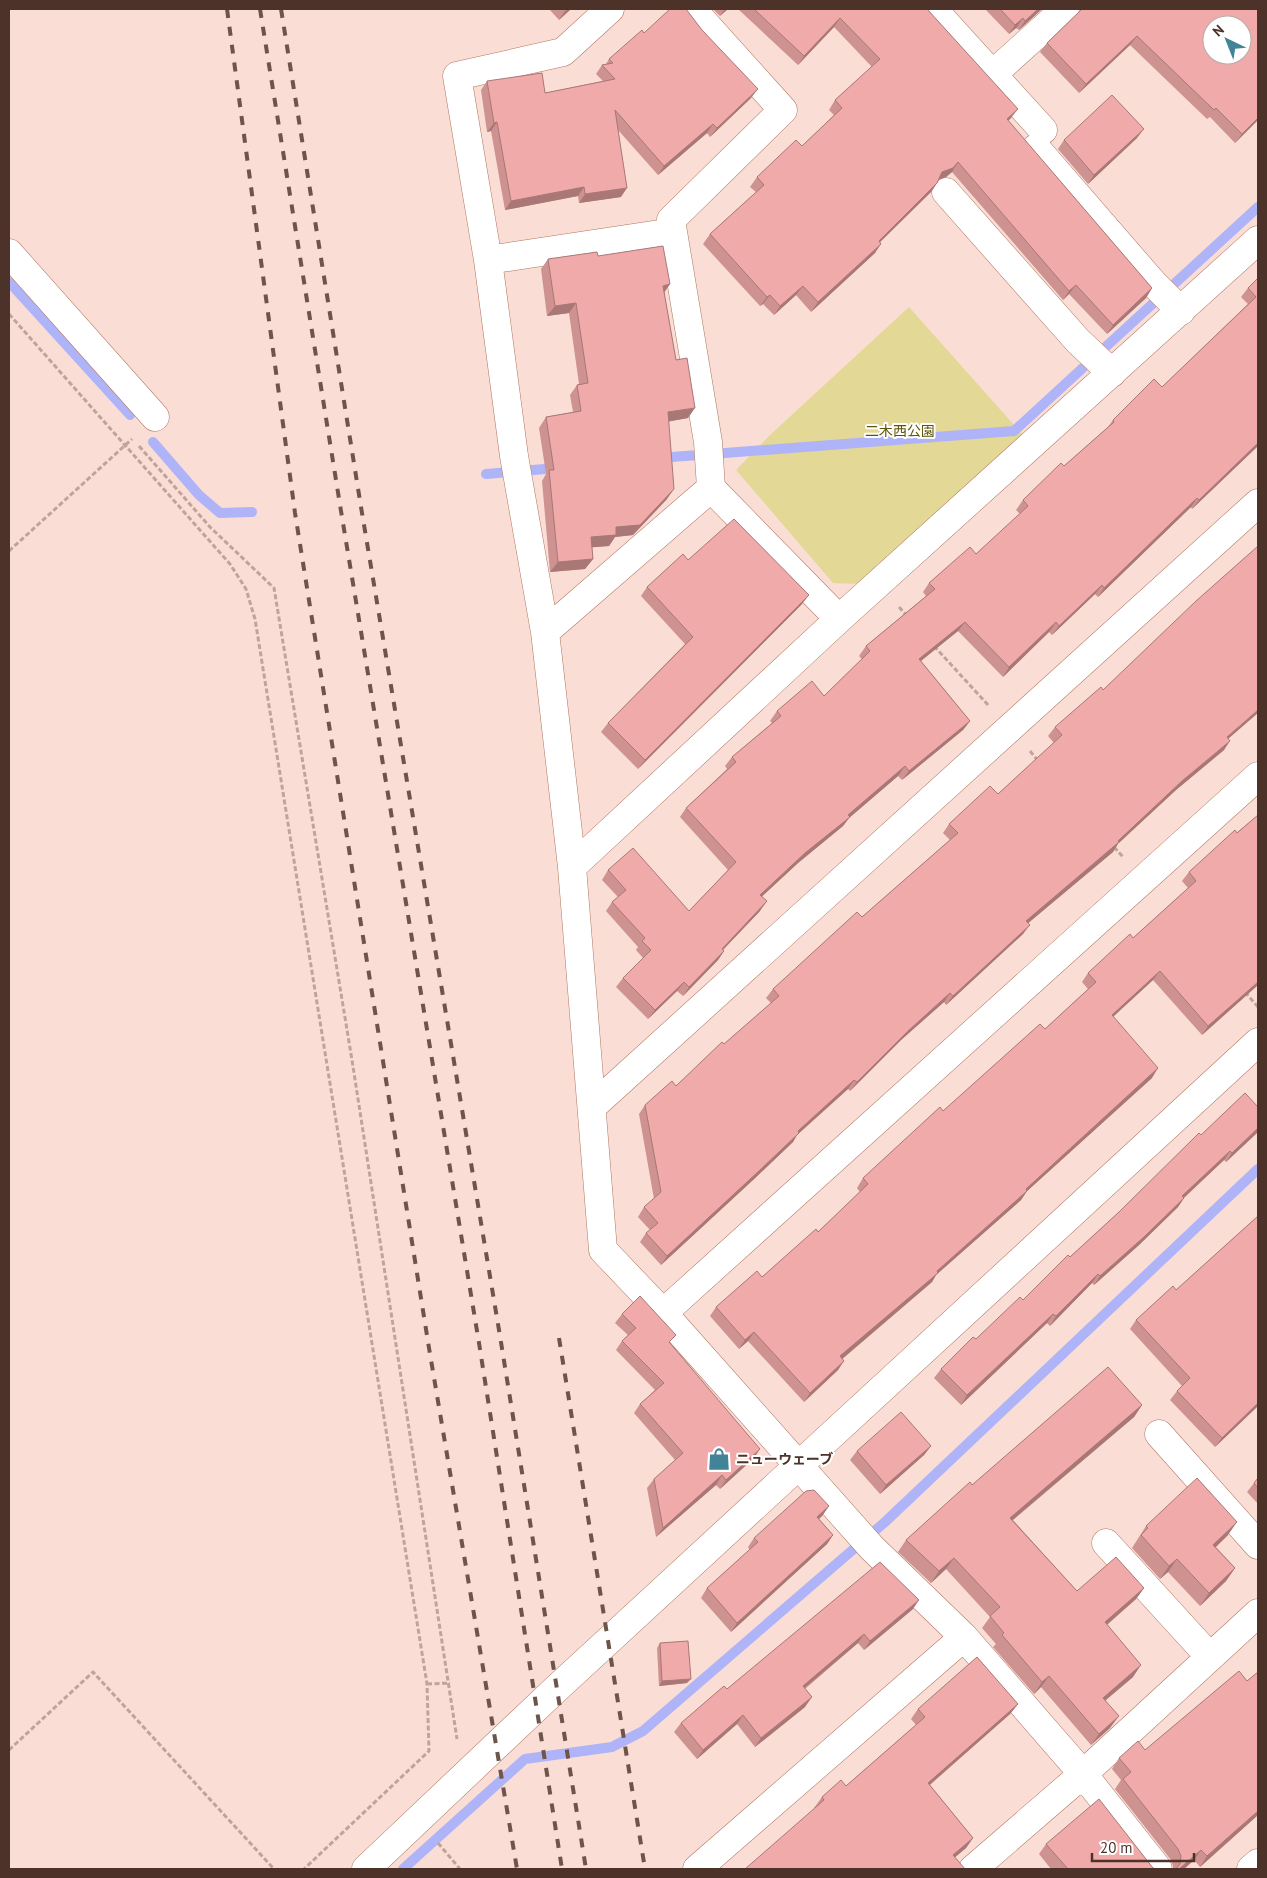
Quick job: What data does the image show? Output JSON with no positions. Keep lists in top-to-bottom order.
{
  "parks": ["二木西公園"],
  "places": {
    "shop": ["ニューウェーブ"]
  },
  "scale_bar": "20 m",
  "north": "top left"
}
